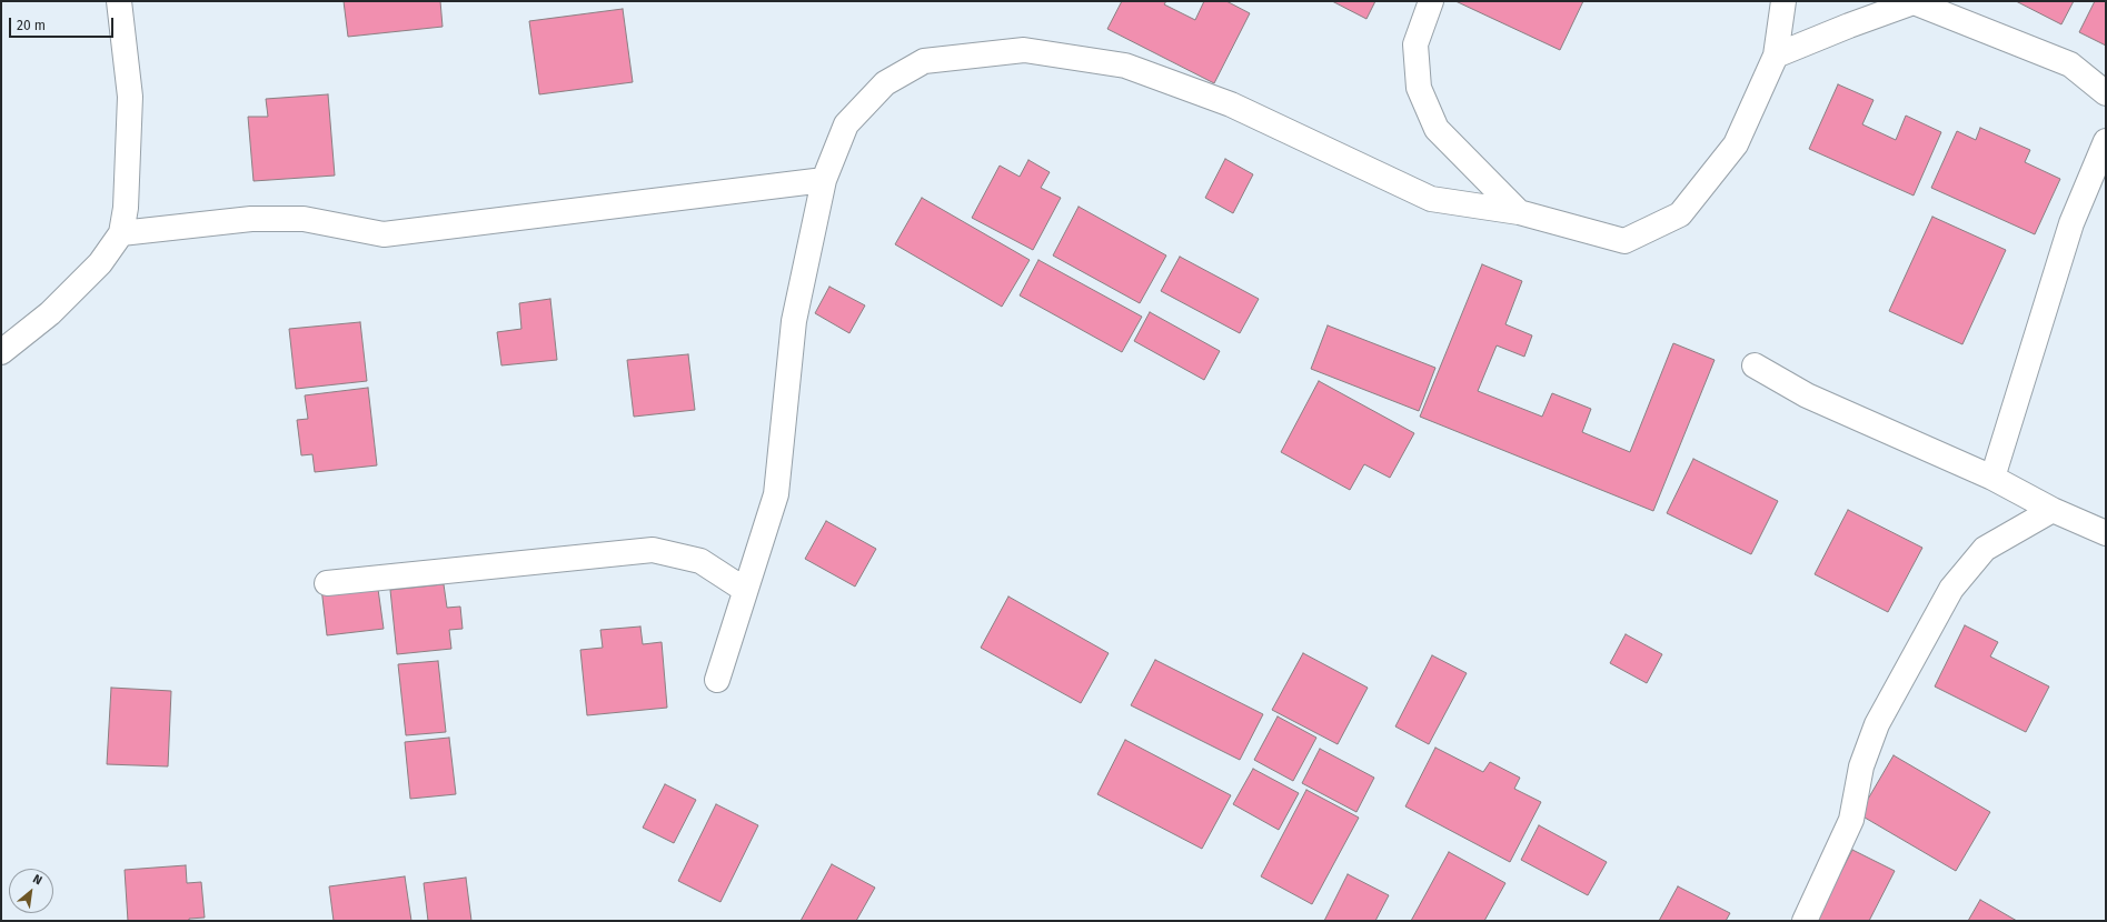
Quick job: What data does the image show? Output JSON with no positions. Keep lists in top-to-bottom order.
{
  "scale_bar": "20 m",
  "north": "top right"
}
